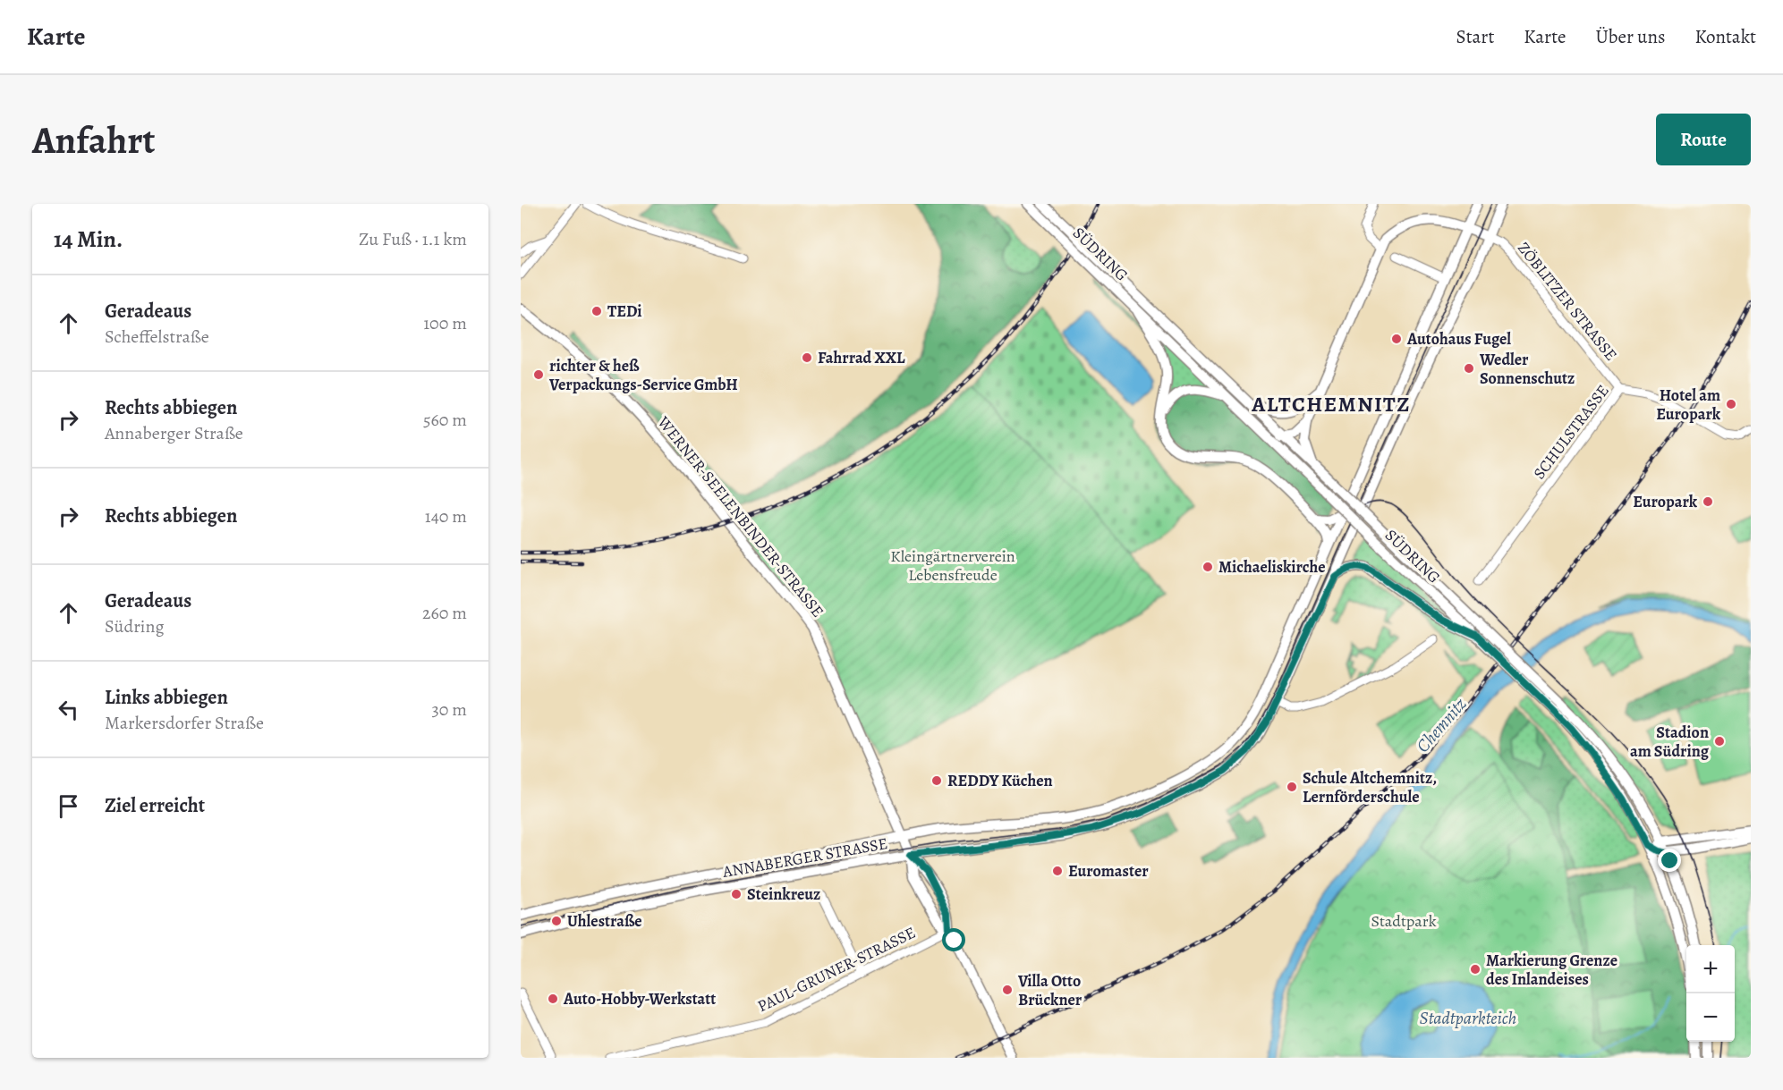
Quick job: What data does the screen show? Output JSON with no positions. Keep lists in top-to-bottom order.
{
  "streets": {
    "main road": ["SÜDRING", "WERNER-SEELENBINDER-STRASSE", "ANNABERGER STRASSE"],
    "street": ["ZÖBLITZER STRASSE", "SCHULSTRASSE", "PAUL-GRUNER-STRASSE"]
  },
  "crossings": [
    ["ZÖBLITZER STRASSE", "SCHULSTRASSE"],
    ["ZÖBLITZER STRASSE", "ANNABERGER STRASSE"],
    ["WERNER-SEELENBINDER-STRASSE", "ANNABERGER STRASSE"],
    ["WERNER-SEELENBINDER-STRASSE", "PAUL-GRUNER-STRASSE"]
  ],
  "districts": ["ALTCHEMNITZ"],
  "water": ["Chemnitz", "Stadtparkteich"],
  "parks": ["Kleingärtnerverein Lebensfreude", "Stadtpark"],
  "places": [
    "TEDi",
    "Autohaus Fugel",
    "Fahrrad XXL",
    "Wedler Sonnenschutz",
    "richter & heß Verpackungs-Service GmbH",
    "Hotel am Europark",
    "Europark",
    "Michaeliskirche",
    "Stadion am Südring",
    "REDDY Küchen",
    "Schule Altchemnitz, Lernförderschule",
    "Euromaster",
    "Steinkreuz",
    "Uhlestraße",
    "Markierung Grenze des Inlandeises",
    "Villa Otto Brückner",
    "Auto-Hobby-Werkstatt"
  ],
  "page": {
    "header": "Karte",
    "nav": [
      "Start",
      "Karte",
      "Über uns",
      "Kontakt"
    ],
    "buttons": "Route",
    "title": "Anfahrt",
    "heading": ["14 Min.", "Zu Fuß · 1.1 km"],
    "list": [
      ["Geradeaus", "Scheffelstraße", "100 m"],
      ["Rechts abbiegen", "Annaberger Straße", "560 m"],
      ["Rechts abbiegen", "140 m"],
      ["Geradeaus", "Südring", "260 m"],
      ["Links abbiegen", "Markersdorfer Straße", "30 m"],
      "Ziel erreicht"
    ],
    "map_buttons": ["+", "−"]
  }
}
